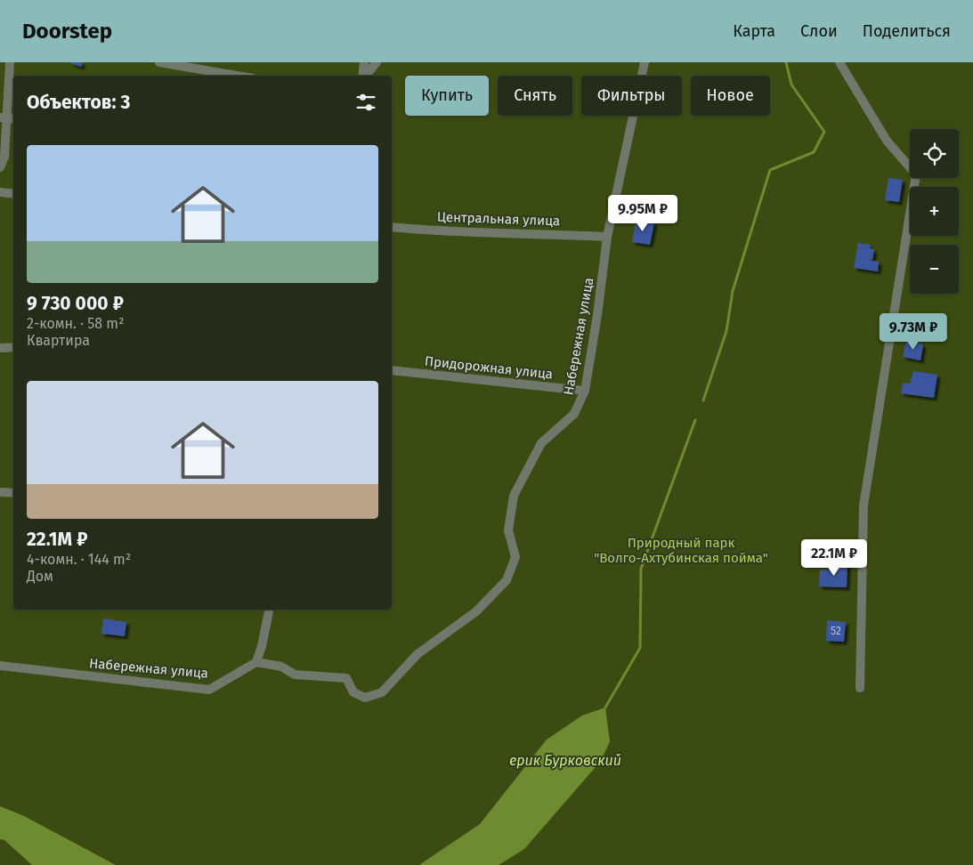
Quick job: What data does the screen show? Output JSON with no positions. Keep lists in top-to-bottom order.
{
  "streets": {
    "street": ["Центральная улица", "Набережная улица", "Придорожная улица"]
  },
  "crossings": [
    ["Центральная улица", "Набережная улица"],
    ["Набережная улица", "Придорожная улица"]
  ],
  "water": ["ерик Бурковский"],
  "parks": ["Природный парк \"Волго-Ахтубинская пойма\""],
  "house_numbers": ["52"],
  "page": {
    "header": "Doorstep",
    "nav": ["Карта", "Слои", "Поделиться"],
    "chip": [
      "Купить",
      "Снять",
      "Фильтры",
      "Новое"
    ],
    "heading": "Объектов: 3",
    "map_buttons": ["+", "−"],
    "list": [
      {
        "name": "9 730 000 ₽",
        "note": "2-комн. · 58 m² · Квартира"
      },
      {
        "name": "22.1M ₽",
        "note": "4-комн. · 144 m² · Дом"
      }
    ],
    "price": ["9.95M ₽", "9.73M ₽", "22.1M ₽"]
  }
}
